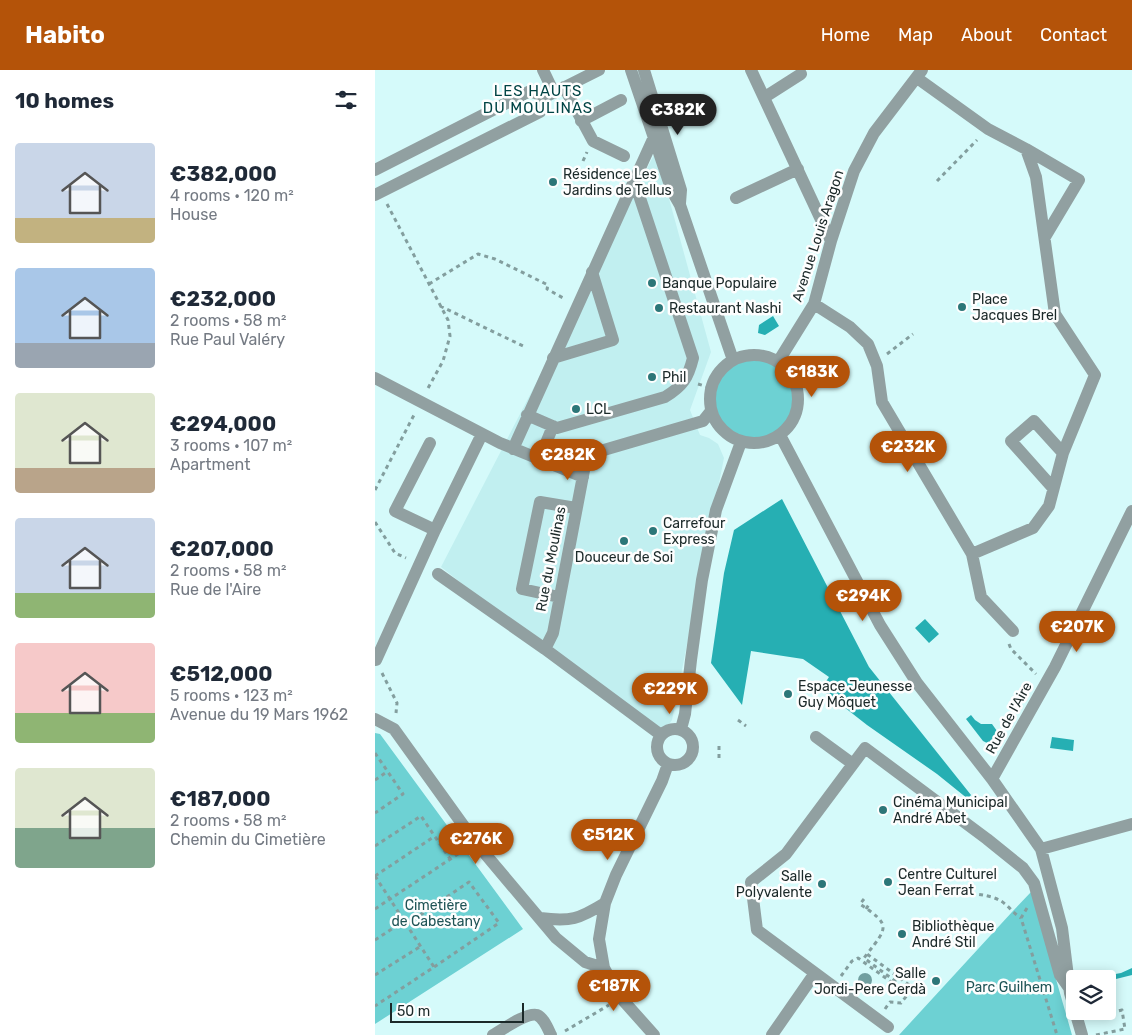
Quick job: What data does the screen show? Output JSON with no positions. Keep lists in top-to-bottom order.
{
  "streets": {
    "street": ["Avenue Louis Aragon", "Rue du Moulinas", "Rue de l'Aire"]
  },
  "crossings": [
    ["Avenue Louis Aragon", "Rue du Moulinas"]
  ],
  "districts": ["LES HAUTS DU MOULINAS"],
  "parks": ["Cimetière de Cabestany", "Parc Guilhem"],
  "places": [
    "Résidence Les Jardins de Tellus",
    "Banque Populaire",
    "Place Jacques Brel",
    "Restaurant Nashi",
    "Phil",
    "LCL",
    "Carrefour Express",
    "Douceur de Soi",
    "Espace Jeunesse Guy Môquet",
    "Cinéma Municipal André Abet",
    "Centre Culturel Jean Ferrat",
    "Salle Polyvalente",
    "Bibliothèque André Stil",
    "Salle Jordi-Pere Cerdà"
  ],
  "scale_bar": "50 m",
  "page": {
    "header": "Habito",
    "nav": [
      "Home",
      "Map",
      "About",
      "Contact"
    ],
    "heading": "10 homes",
    "price": [
      "€382K",
      "€183K",
      "€232K",
      "€282K",
      "€294K",
      "€207K",
      "€229K",
      "€512K",
      "€276K",
      "€187K"
    ],
    "list": [
      {
        "name": "€382,000",
        "note": "4 rooms · 120 m² · House"
      },
      {
        "name": "€232,000",
        "note": "2 rooms · 58 m² · Rue Paul Valéry"
      },
      {
        "name": "€294,000",
        "note": "3 rooms · 107 m² · Apartment"
      },
      {
        "name": "€207,000",
        "note": "2 rooms · 58 m² · Rue de l'Aire"
      },
      {
        "name": "€512,000",
        "note": "5 rooms · 123 m² · Avenue du 19 Mars 1962"
      },
      {
        "name": "€187,000",
        "note": "2 rooms · 58 m² · Chemin du Cimetière"
      }
    ],
    "scale": "50 m"
  }
}
